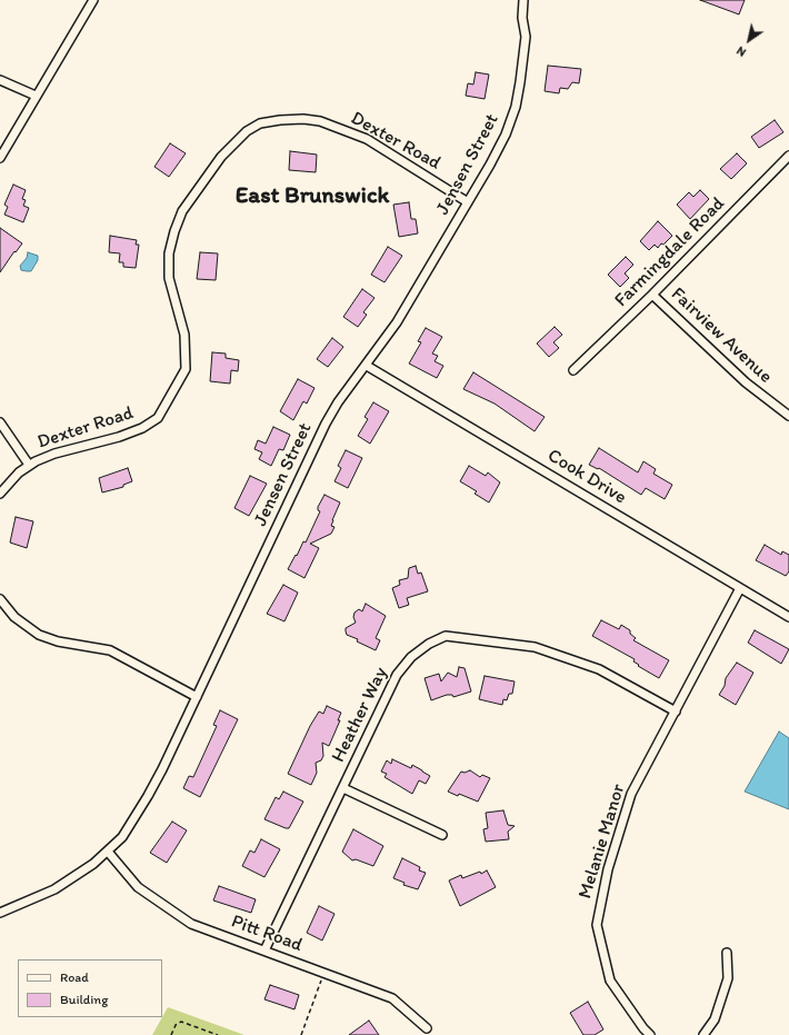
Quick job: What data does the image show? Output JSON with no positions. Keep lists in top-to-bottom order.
{
  "streets": {
    "street": [
      "Dexter Road",
      "Jensen Street",
      "Farmingdale Road",
      "Fairview Avenue",
      "Cook Drive",
      "Heather Way",
      "Melanie Manor",
      "Pitt Road"
    ]
  },
  "crossings": [
    ["Dexter Road", "Jensen Street"],
    ["Jensen Street", "Cook Drive"],
    ["Jensen Street", "Pitt Road"],
    ["Farmingdale Road", "Fairview Avenue"],
    ["Cook Drive", "Melanie Manor"],
    ["Heather Way", "Melanie Manor"],
    ["Heather Way", "Pitt Road"]
  ],
  "districts": ["East Brunswick"],
  "legend": ["Road", "Building"],
  "north": "bottom left"
}
